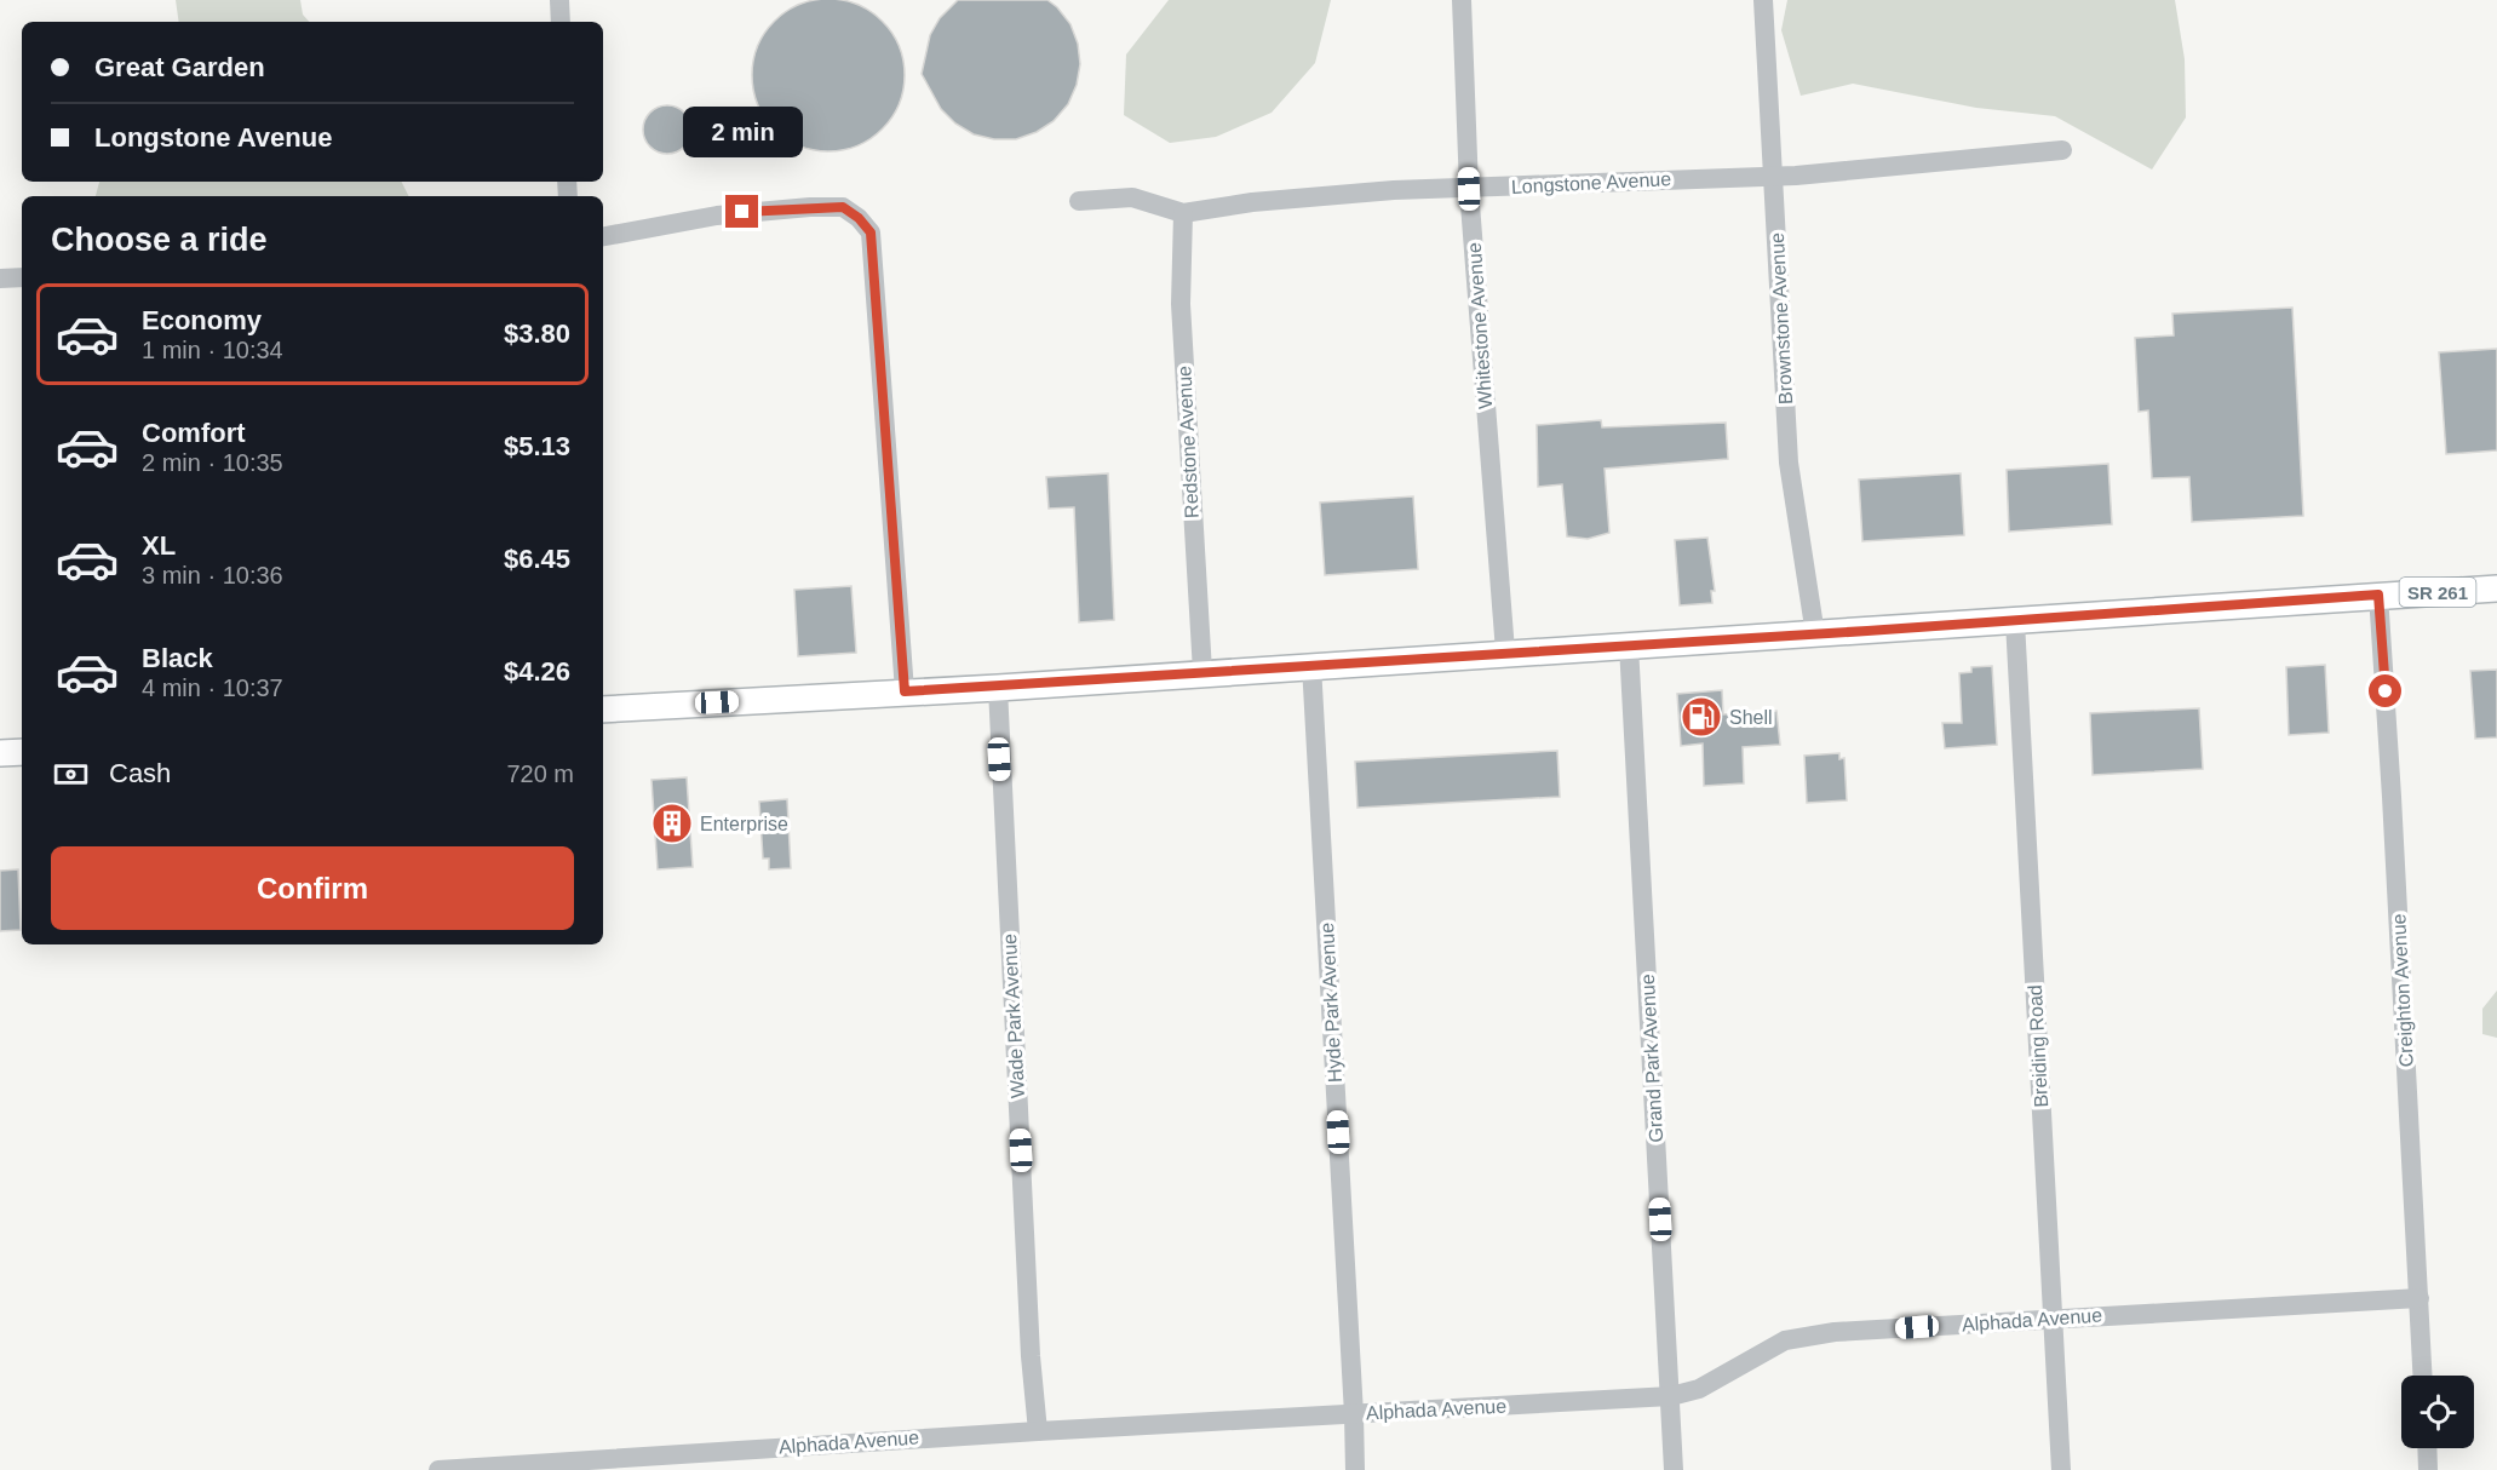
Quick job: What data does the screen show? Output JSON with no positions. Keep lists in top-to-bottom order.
{
  "streets": {
    "main road": ["SR 261"],
    "street": [
      "Longstone Avenue",
      "Brownstone Avenue",
      "Whitestone Avenue",
      "Redstone Avenue",
      "Creighton Avenue",
      "Hyde Park Avenue",
      "Wade Park Avenue",
      "Breiding Road",
      "Grand Park Avenue",
      "Alphada Avenue"
    ]
  },
  "crossings": [
    ["Longstone Avenue", "Brownstone Avenue"],
    ["Longstone Avenue", "Whitestone Avenue"],
    ["Longstone Avenue", "Redstone Avenue"],
    ["Brownstone Avenue", "SR 261"],
    ["Whitestone Avenue", "SR 261"],
    ["Redstone Avenue", "SR 261"],
    ["SR 261", "Creighton Avenue"],
    ["SR 261", "Hyde Park Avenue"],
    ["SR 261", "Wade Park Avenue"],
    ["SR 261", "Breiding Road"],
    ["SR 261", "Grand Park Avenue"],
    ["Creighton Avenue", "Alphada Avenue"],
    ["Hyde Park Avenue", "Alphada Avenue"],
    ["Wade Park Avenue", "Alphada Avenue"],
    ["Breiding Road", "Alphada Avenue"],
    ["Grand Park Avenue", "Alphada Avenue"]
  ],
  "places": {
    "fuel station": ["Shell"],
    "building": ["Enterprise"]
  },
  "page": {
    "banner": ["Great Garden", "Longstone Avenue"],
    "bubble": "2 min",
    "heading": "Choose a ride",
    "list": [
      {
        "name": "Economy",
        "note": "1 min · 10:34",
        "value": "$3.80"
      },
      {
        "name": "Comfort",
        "note": "2 min · 10:35",
        "value": "$5.13"
      },
      {
        "name": "XL",
        "note": "3 min · 10:36",
        "value": "$6.45"
      },
      {
        "name": "Black",
        "note": "4 min · 10:37",
        "value": "$4.26"
      }
    ],
    "pay": ["Cash", "720 m"],
    "buttons": "Confirm"
  }
}
